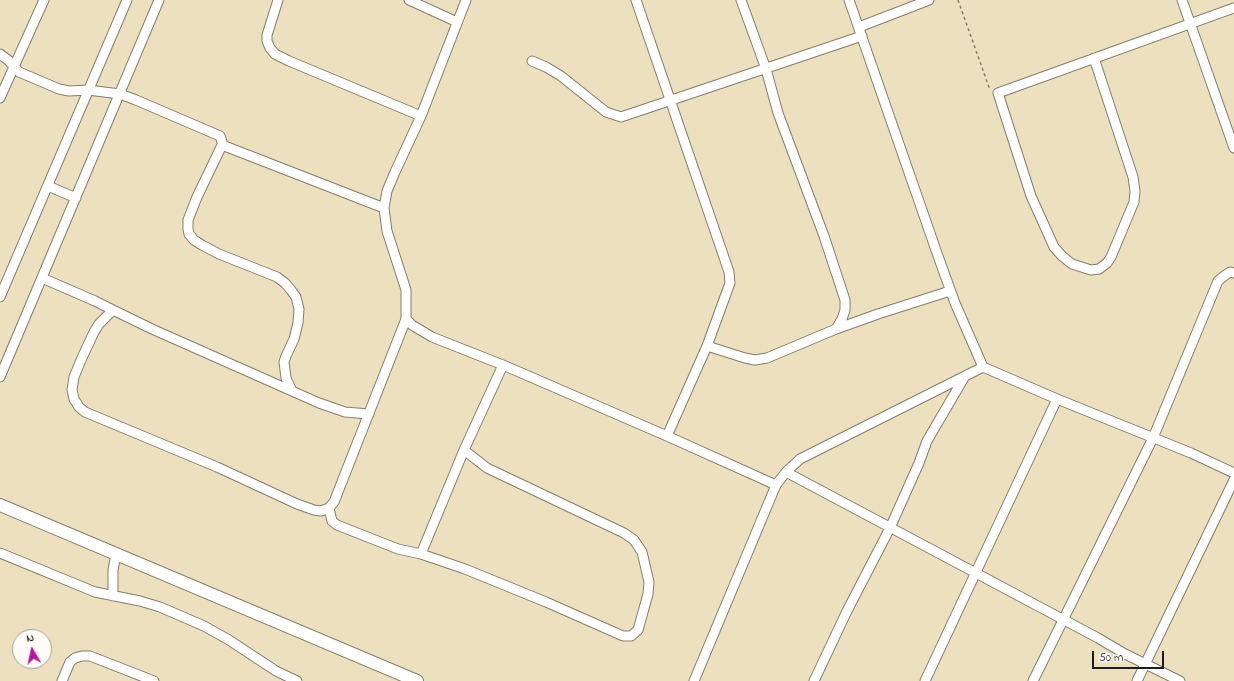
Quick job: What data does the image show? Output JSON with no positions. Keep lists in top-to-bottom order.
{
  "scale_bar": "50 m",
  "north": "top"
}
